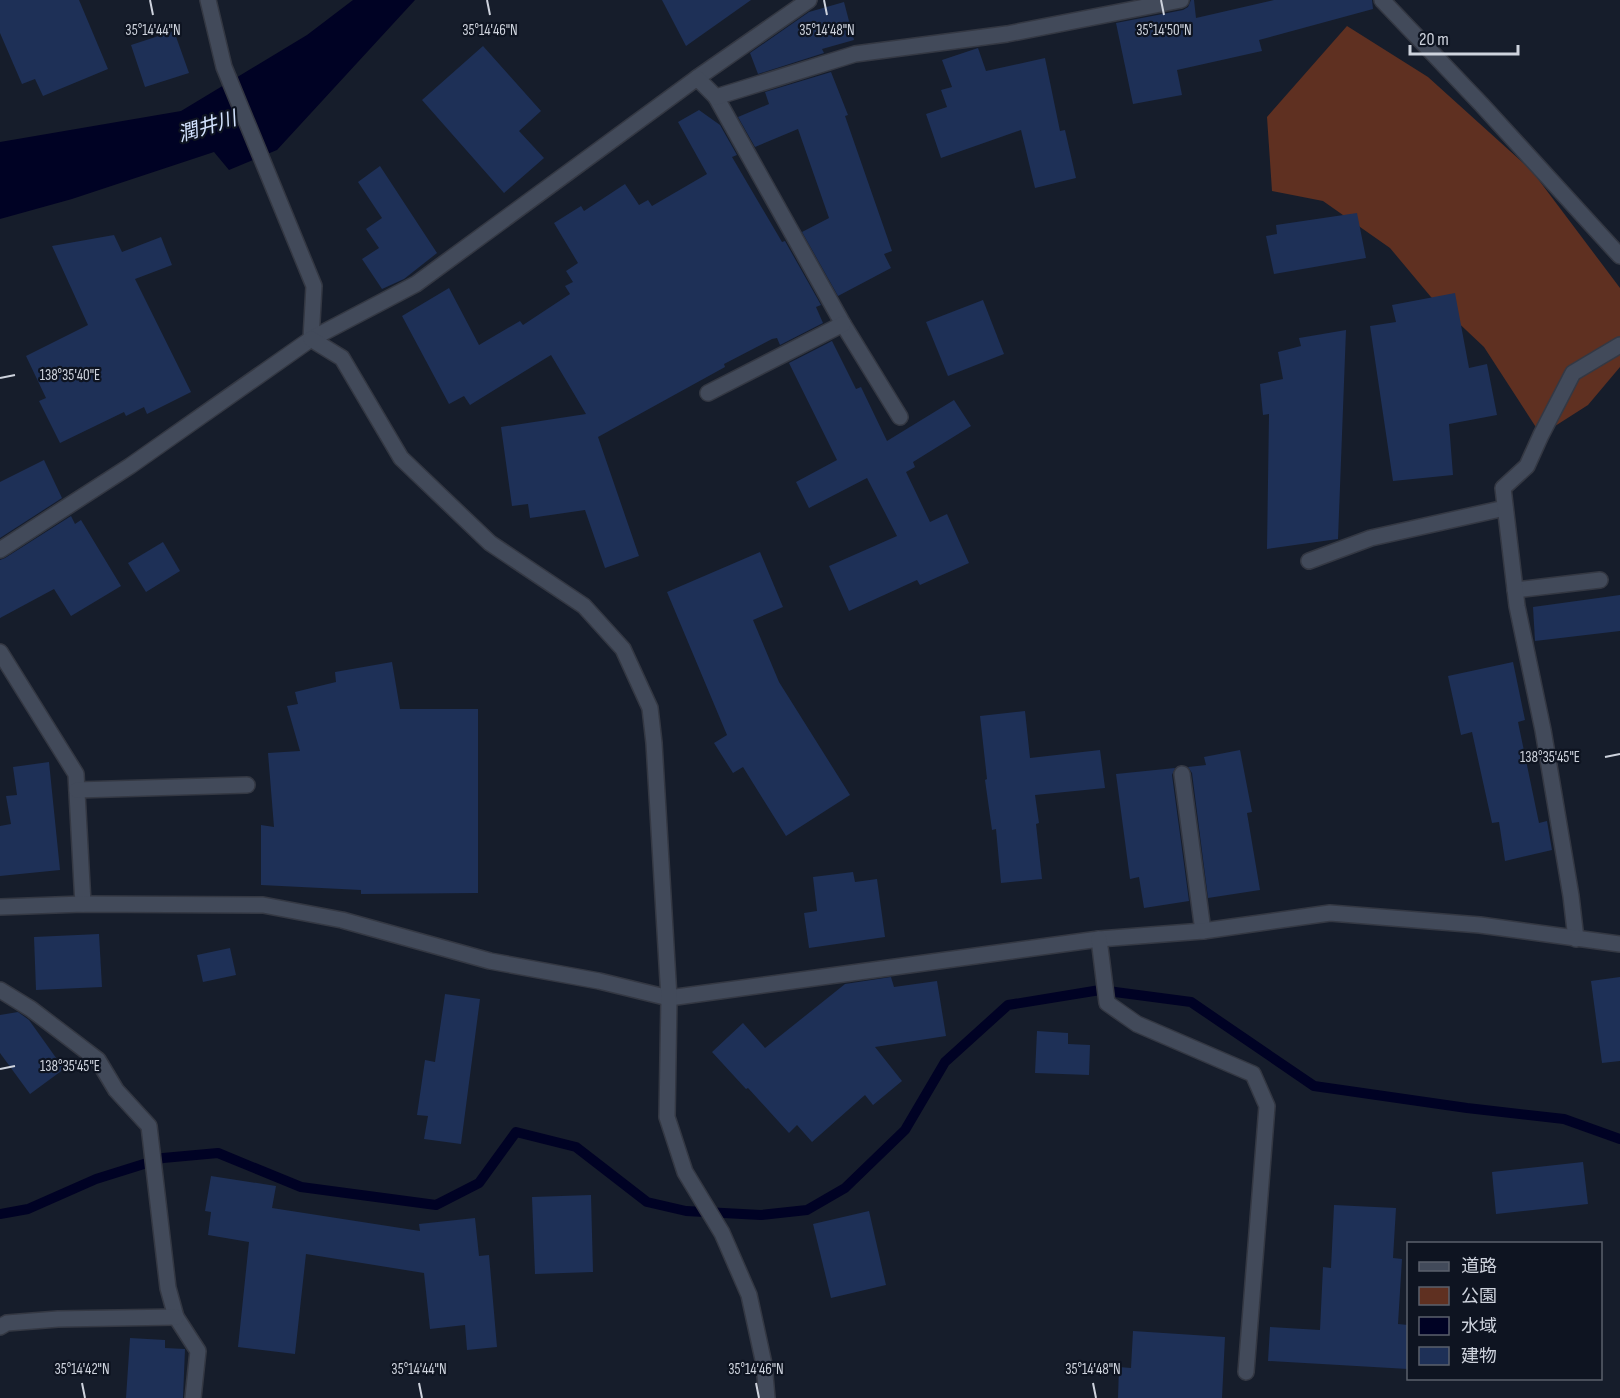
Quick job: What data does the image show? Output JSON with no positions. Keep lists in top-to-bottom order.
{
  "water": ["潤井川"],
  "legend": [
    "道路",
    "公園",
    "水域",
    "建物"
  ],
  "scale_bar": "20 m",
  "coordinates": [
    "35°14'44\"N",
    "35°14'46\"N",
    "35°14'48\"N",
    "35°14'50\"N",
    "138°35'40\"E",
    "138°35'45\"E",
    "35°14'42\"N"
  ]
}
